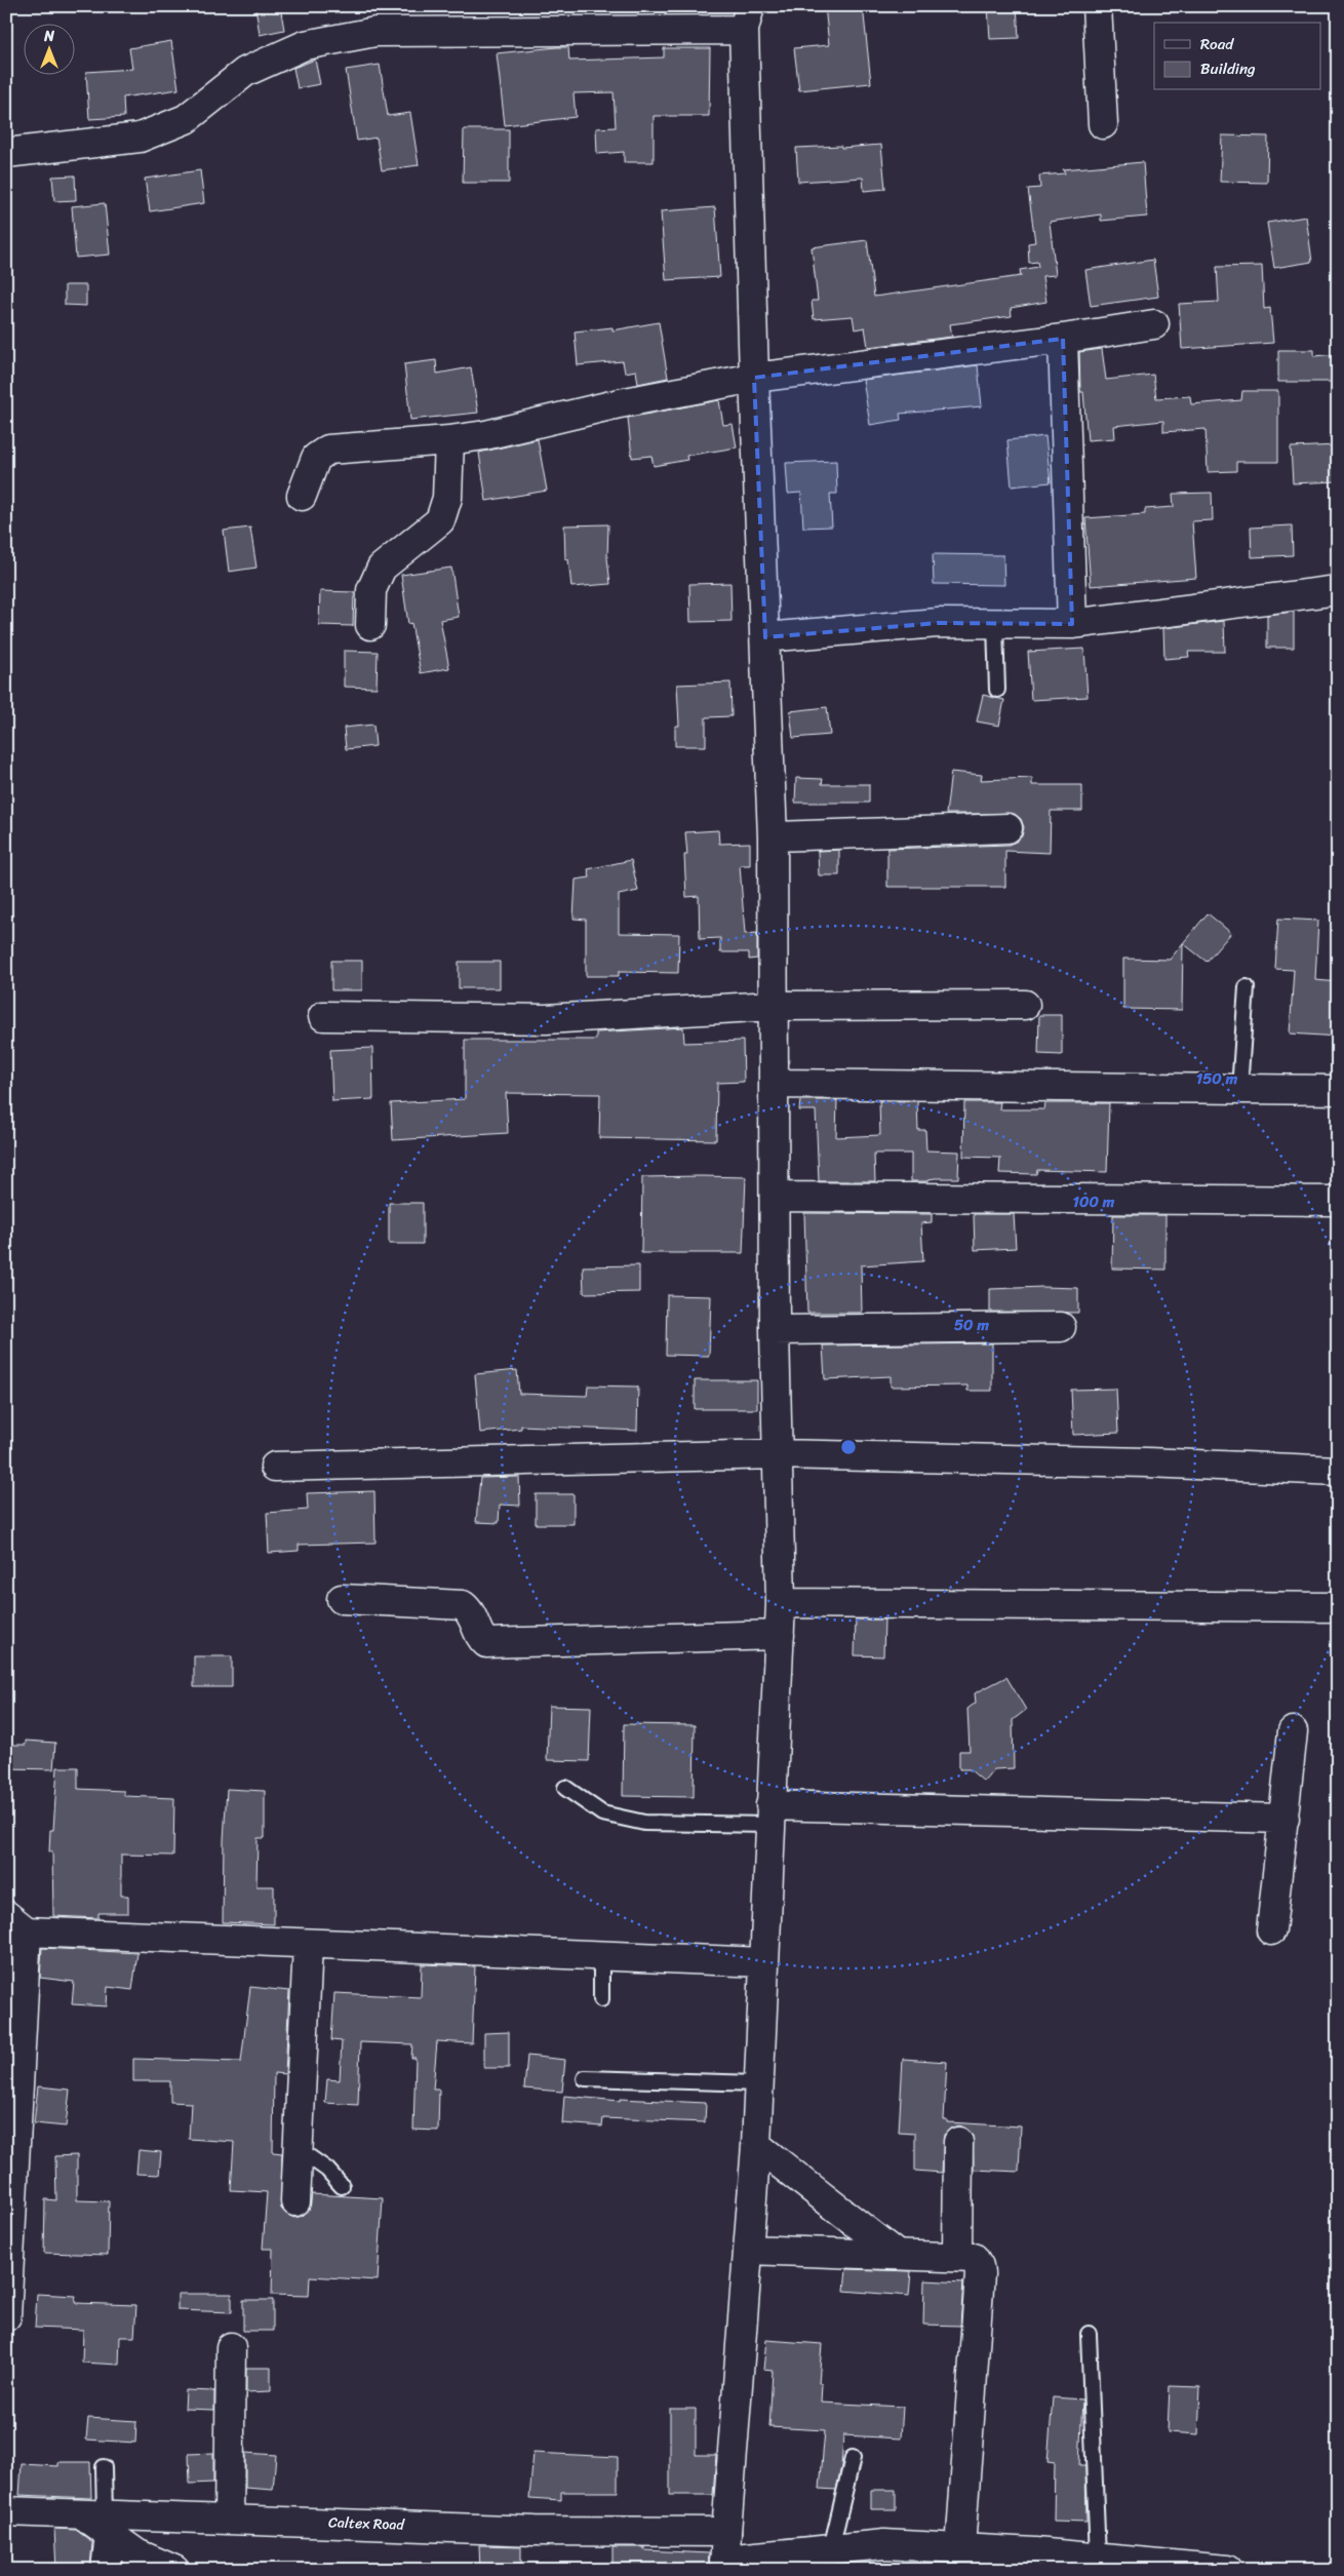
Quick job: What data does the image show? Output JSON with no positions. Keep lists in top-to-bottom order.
{
  "streets": {
    "street": ["Caltex Road"]
  },
  "legend": ["Road", "Building"],
  "north": "top",
  "rings": ["150 m", "100 m", "50 m"]
}
